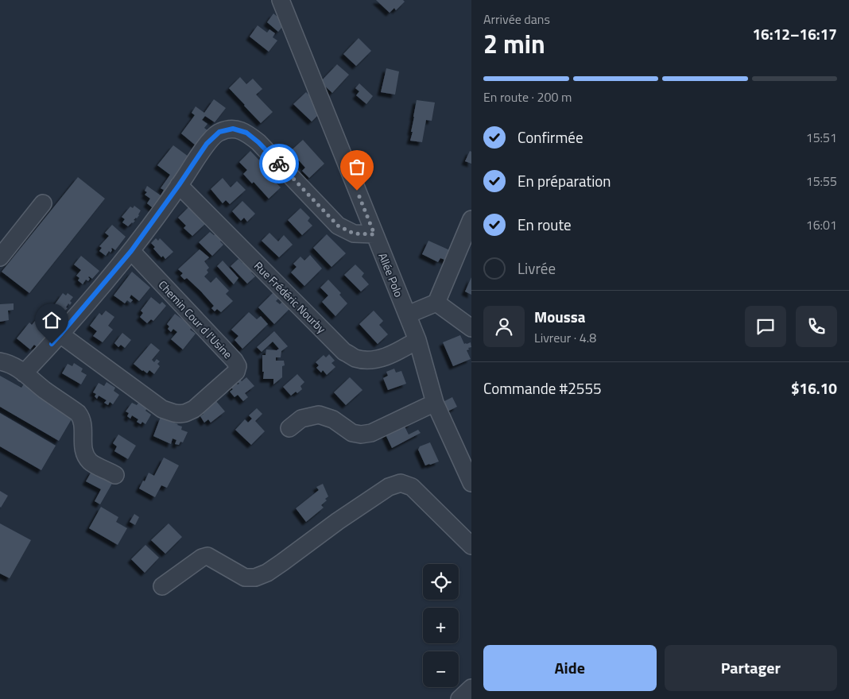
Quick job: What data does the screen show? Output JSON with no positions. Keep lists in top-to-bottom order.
{
  "streets": {
    "street": ["Allée Polo", "Rue Frédéric Nourby", "Chemin Cour d l'Usine"]
  },
  "crossings": [
    ["Allée Polo", "Rue Frédéric Nourby"]
  ],
  "page": {
    "heading": ["2 min", "Arrivée dans", "16:12–16:17"],
    "panel": [
      "Moussa",
      "Livreur · 4.8",
      "Commande #2555",
      "$16.10"
    ],
    "bar": "En route · 200 m",
    "list": [
      ["Confirmée", "15:51"],
      ["En préparation", "15:55"],
      ["En route", "16:01"],
      "Livrée"
    ],
    "map_buttons": ["+", "−"],
    "buttons": ["Aide", "Partager"]
  }
}
